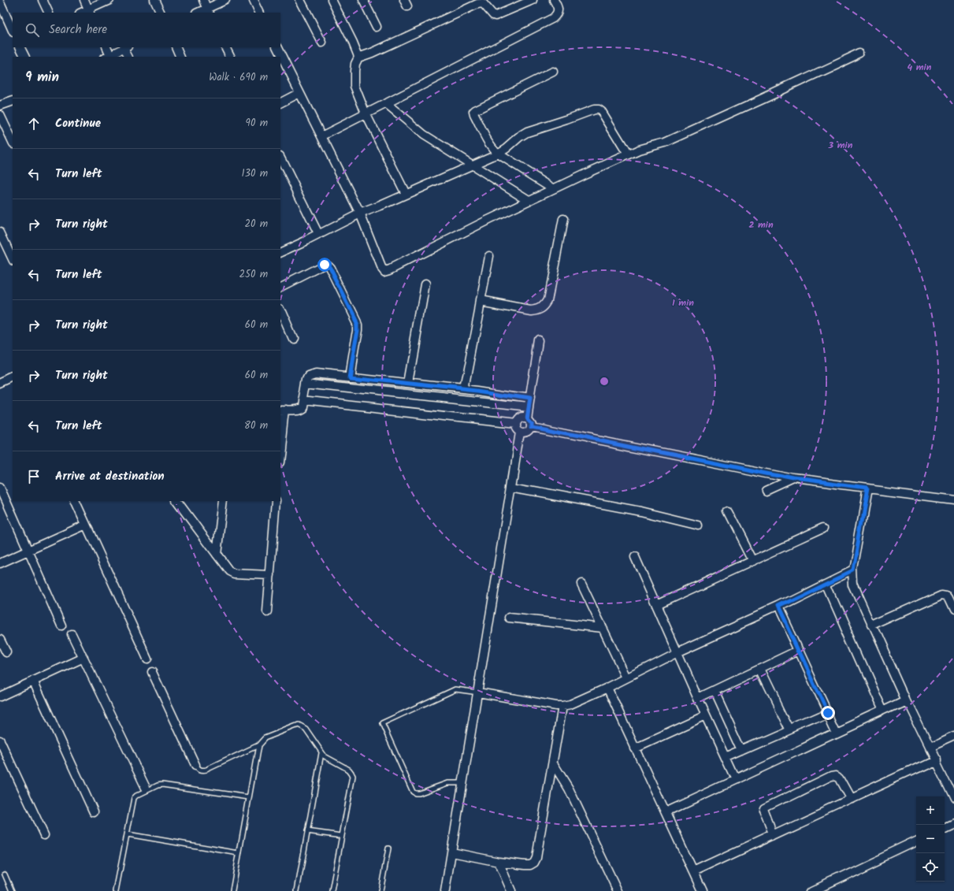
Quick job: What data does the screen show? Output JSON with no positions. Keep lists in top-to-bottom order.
{
  "page": {
    "search": "Search here",
    "heading": ["9 min", "Walk · 690 m"],
    "list": [
      ["Continue", "90 m"],
      ["Turn left", "130 m"],
      ["Turn right", "20 m"],
      ["Turn left", "250 m"],
      ["Turn right", "60 m"],
      ["Turn right", "60 m"],
      ["Turn left", "80 m"],
      "Arrive at destination"
    ],
    "map_buttons": ["+", "−"]
  },
  "rings": [
    "4 min",
    "3 min",
    "2 min",
    "1 min"
  ]
}
